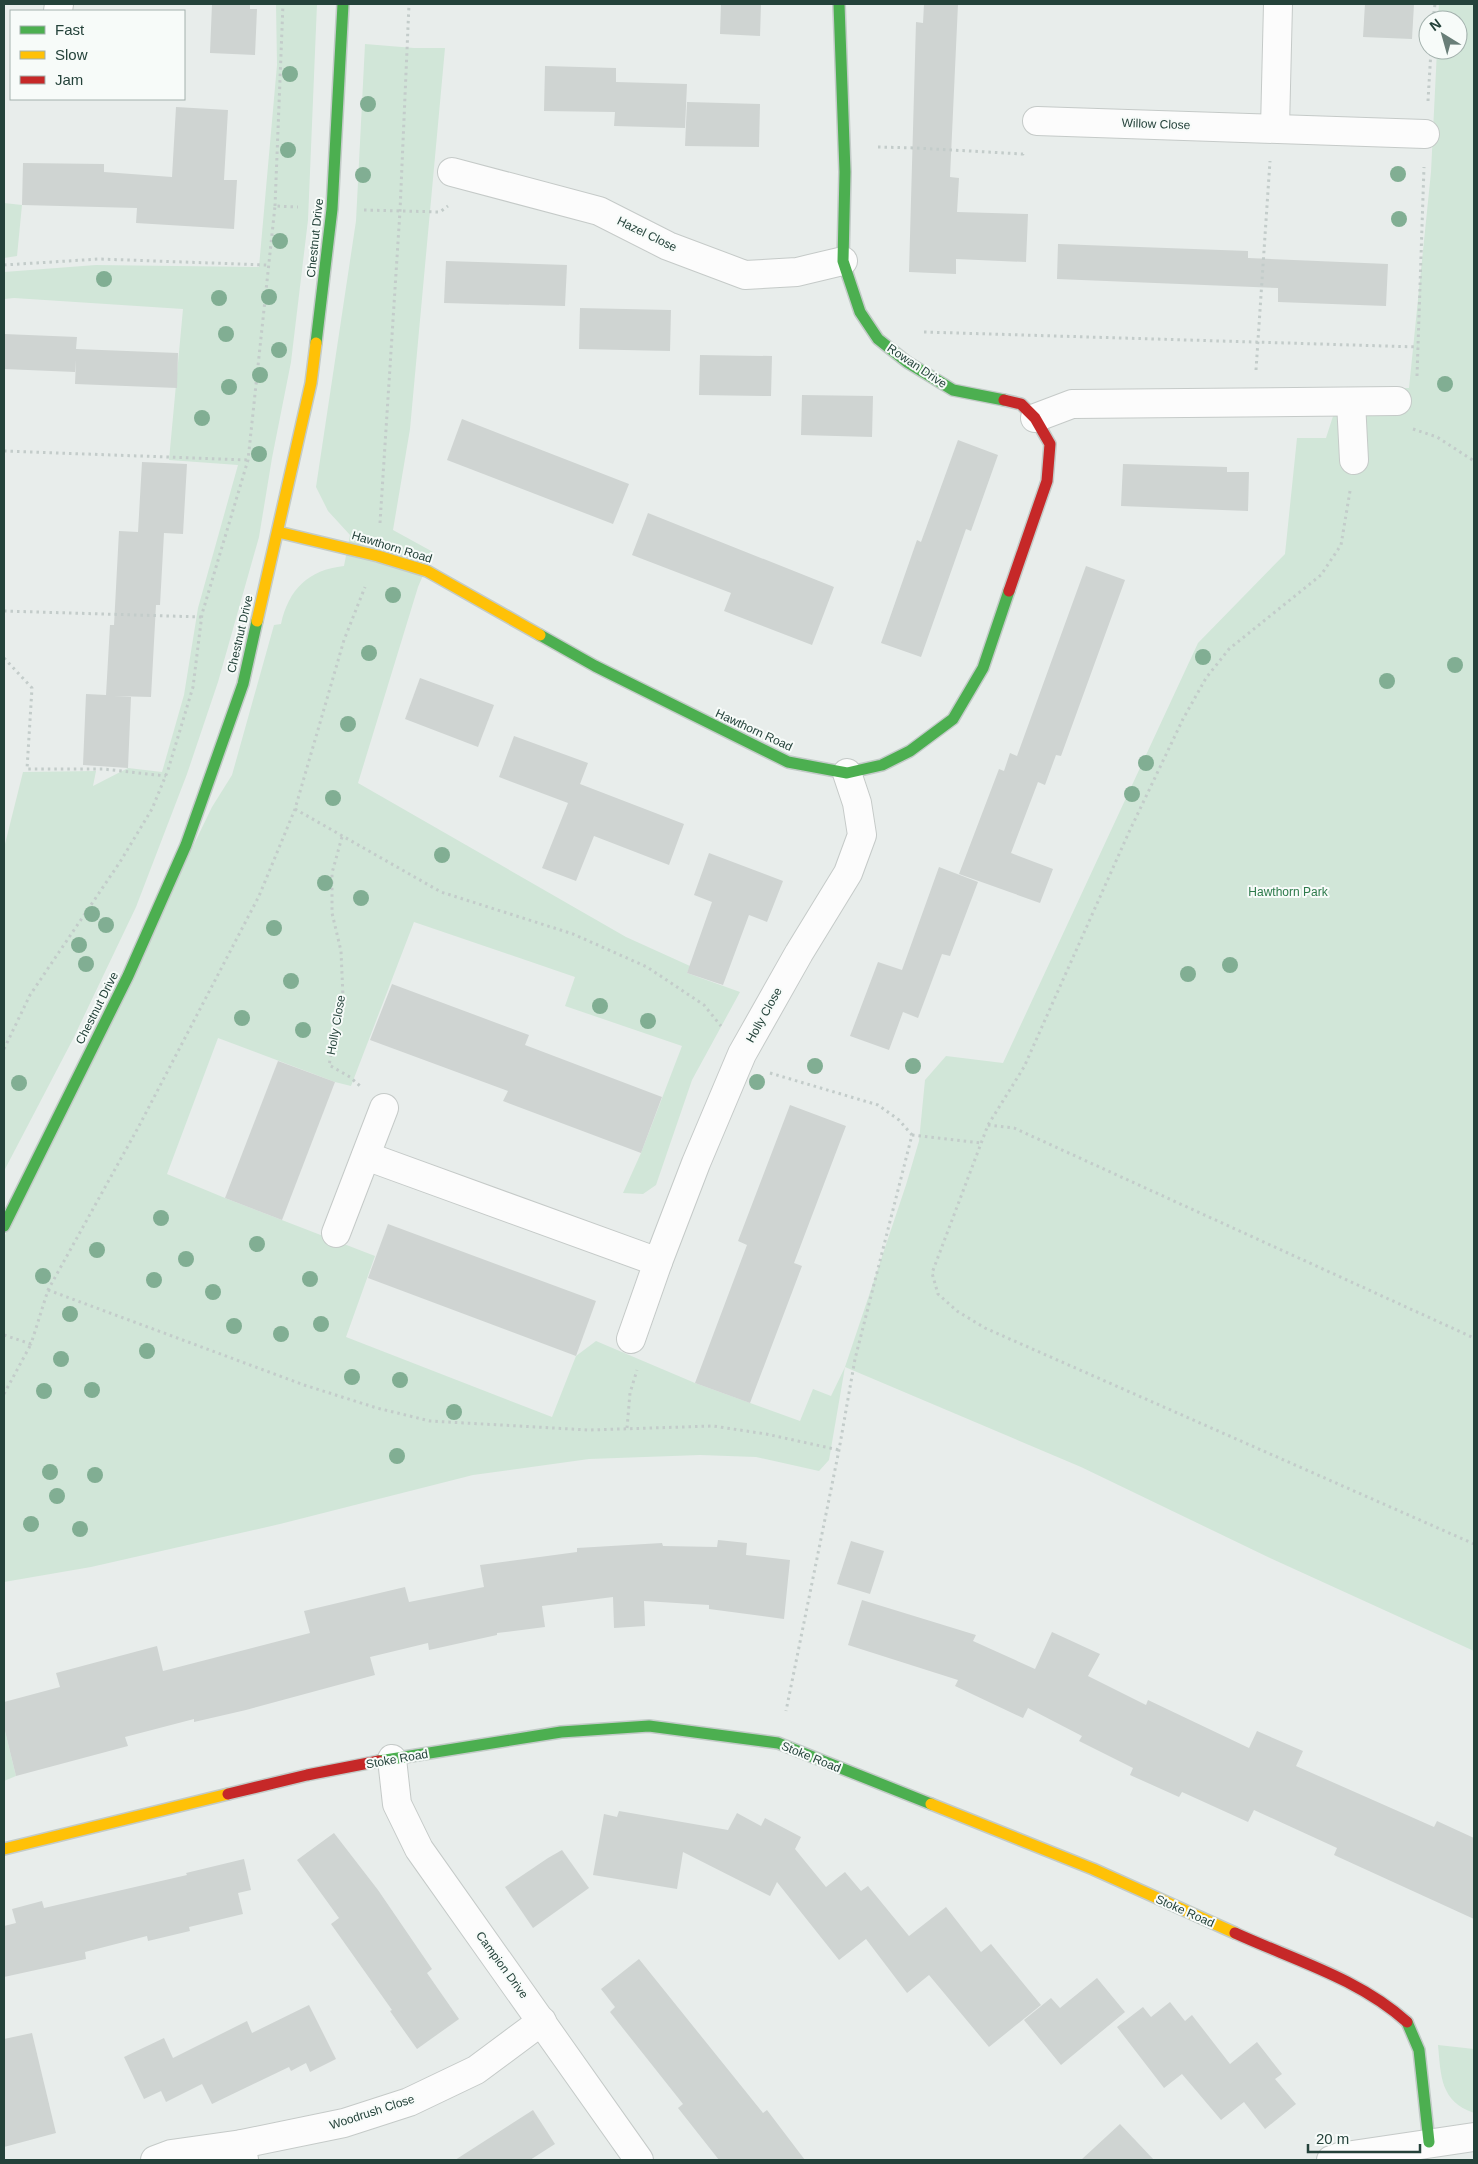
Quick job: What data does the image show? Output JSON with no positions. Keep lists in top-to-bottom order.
{
  "streets": {
    "street": [
      "Willow Close",
      "Hazel Close",
      "Chestnut Drive",
      "Rowan Drive",
      "Hawthorn Road",
      "Holly Close",
      "Stoke Road",
      "Campion Drive",
      "Woodrush Close"
    ]
  },
  "crossings": [
    ["Hazel Close", "Rowan Drive"],
    ["Chestnut Drive", "Hawthorn Road"],
    ["Rowan Drive", "Hawthorn Road"],
    ["Hawthorn Road", "Holly Close"],
    ["Stoke Road", "Campion Drive"],
    ["Campion Drive", "Woodrush Close"]
  ],
  "parks": ["Hawthorn Park"],
  "legend": ["Fast", "Slow", "Jam"],
  "scale_bar": "20 m",
  "north": "top left"
}
